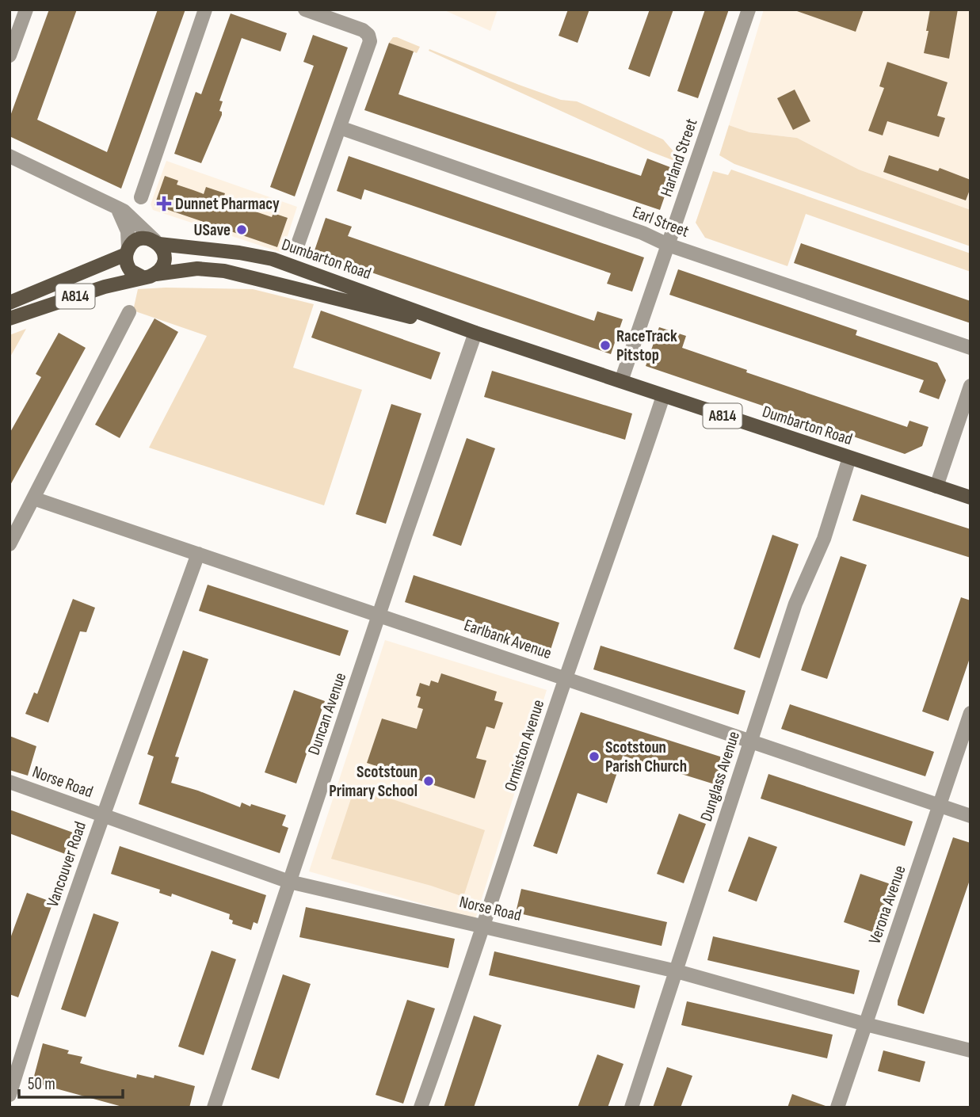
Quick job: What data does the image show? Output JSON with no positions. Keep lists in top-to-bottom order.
{
  "streets": {
    "main road": ["Dumbarton Road", "A814"],
    "street": [
      "Harland Street",
      "Earl Street",
      "Earlbank Avenue",
      "Duncan Avenue",
      "Ormiston Avenue",
      "Dunglass Avenue",
      "Norse Road",
      "Vancouver Road",
      "Verona Avenue"
    ]
  },
  "crossings": [
    ["Harland Street", "Earl Street"],
    ["Harland Street", "Dumbarton Road"],
    ["Dumbarton Road", "A814"],
    ["Dumbarton Road", "Duncan Avenue"],
    ["Dumbarton Road", "Ormiston Avenue"],
    ["Dumbarton Road", "Dunglass Avenue"],
    ["Earlbank Avenue", "Duncan Avenue"],
    ["Earlbank Avenue", "Ormiston Avenue"],
    ["Earlbank Avenue", "Dunglass Avenue"],
    ["Earlbank Avenue", "Vancouver Road"],
    ["Earlbank Avenue", "Verona Avenue"],
    ["Duncan Avenue", "Norse Road"],
    ["Ormiston Avenue", "Norse Road"],
    ["Dunglass Avenue", "Norse Road"],
    ["Norse Road", "Vancouver Road"],
    ["Norse Road", "Verona Avenue"]
  ],
  "places": {
    "health": ["Dunnet Pharmacy"],
    "other": [
      "USave",
      "RaceTrack Pitstop",
      "Scotstoun Parish Church",
      "Scotstoun Primary School"
    ]
  },
  "scale_bar": "50 m"
}
